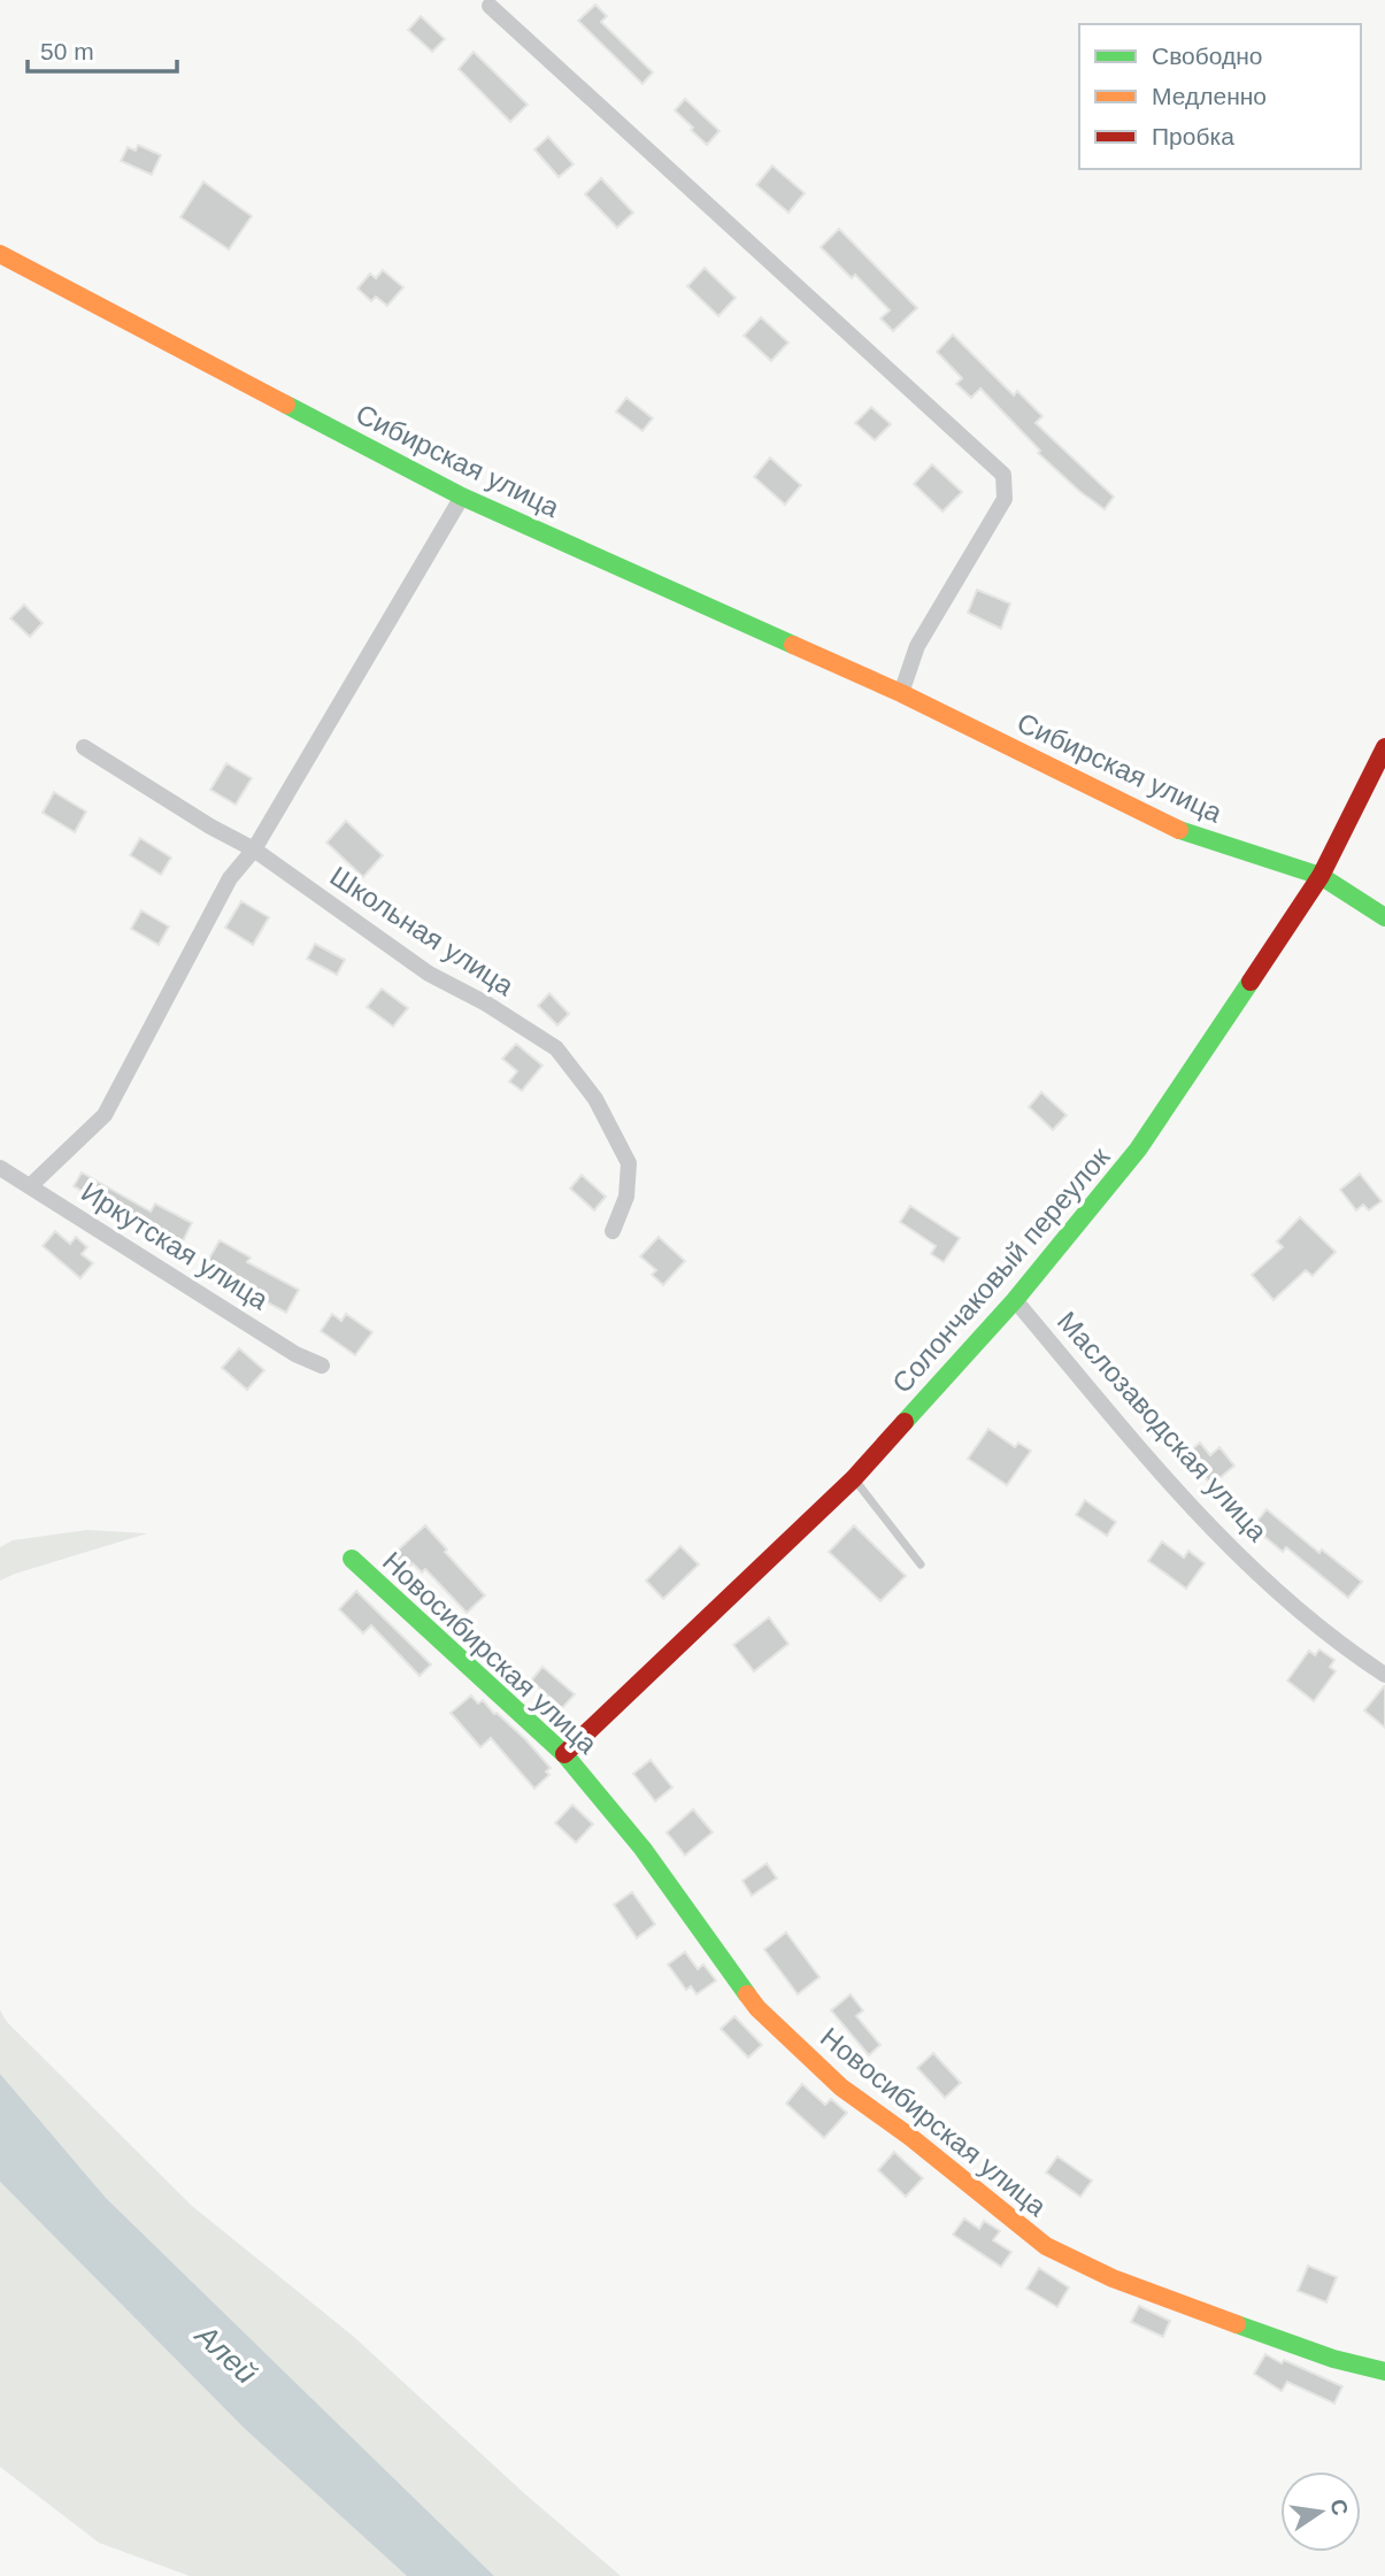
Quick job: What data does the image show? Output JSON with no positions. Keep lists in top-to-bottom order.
{
  "streets": {
    "street": [
      "Сибирская улица",
      "Школьная улица",
      "Иркутская улица",
      "Солончаковый переулок",
      "Маслозаводская улица",
      "Новосибирская улица"
    ]
  },
  "crossings": [
    ["Сибирская улица", "Солончаковый переулок"],
    ["Солончаковый переулок", "Маслозаводская улица"],
    ["Солончаковый переулок", "Новосибирская улица"]
  ],
  "water": ["Алей"],
  "legend": ["Свободно", "Медленно", "Пробка"],
  "scale_bar": "50 m",
  "north": "right"
}
